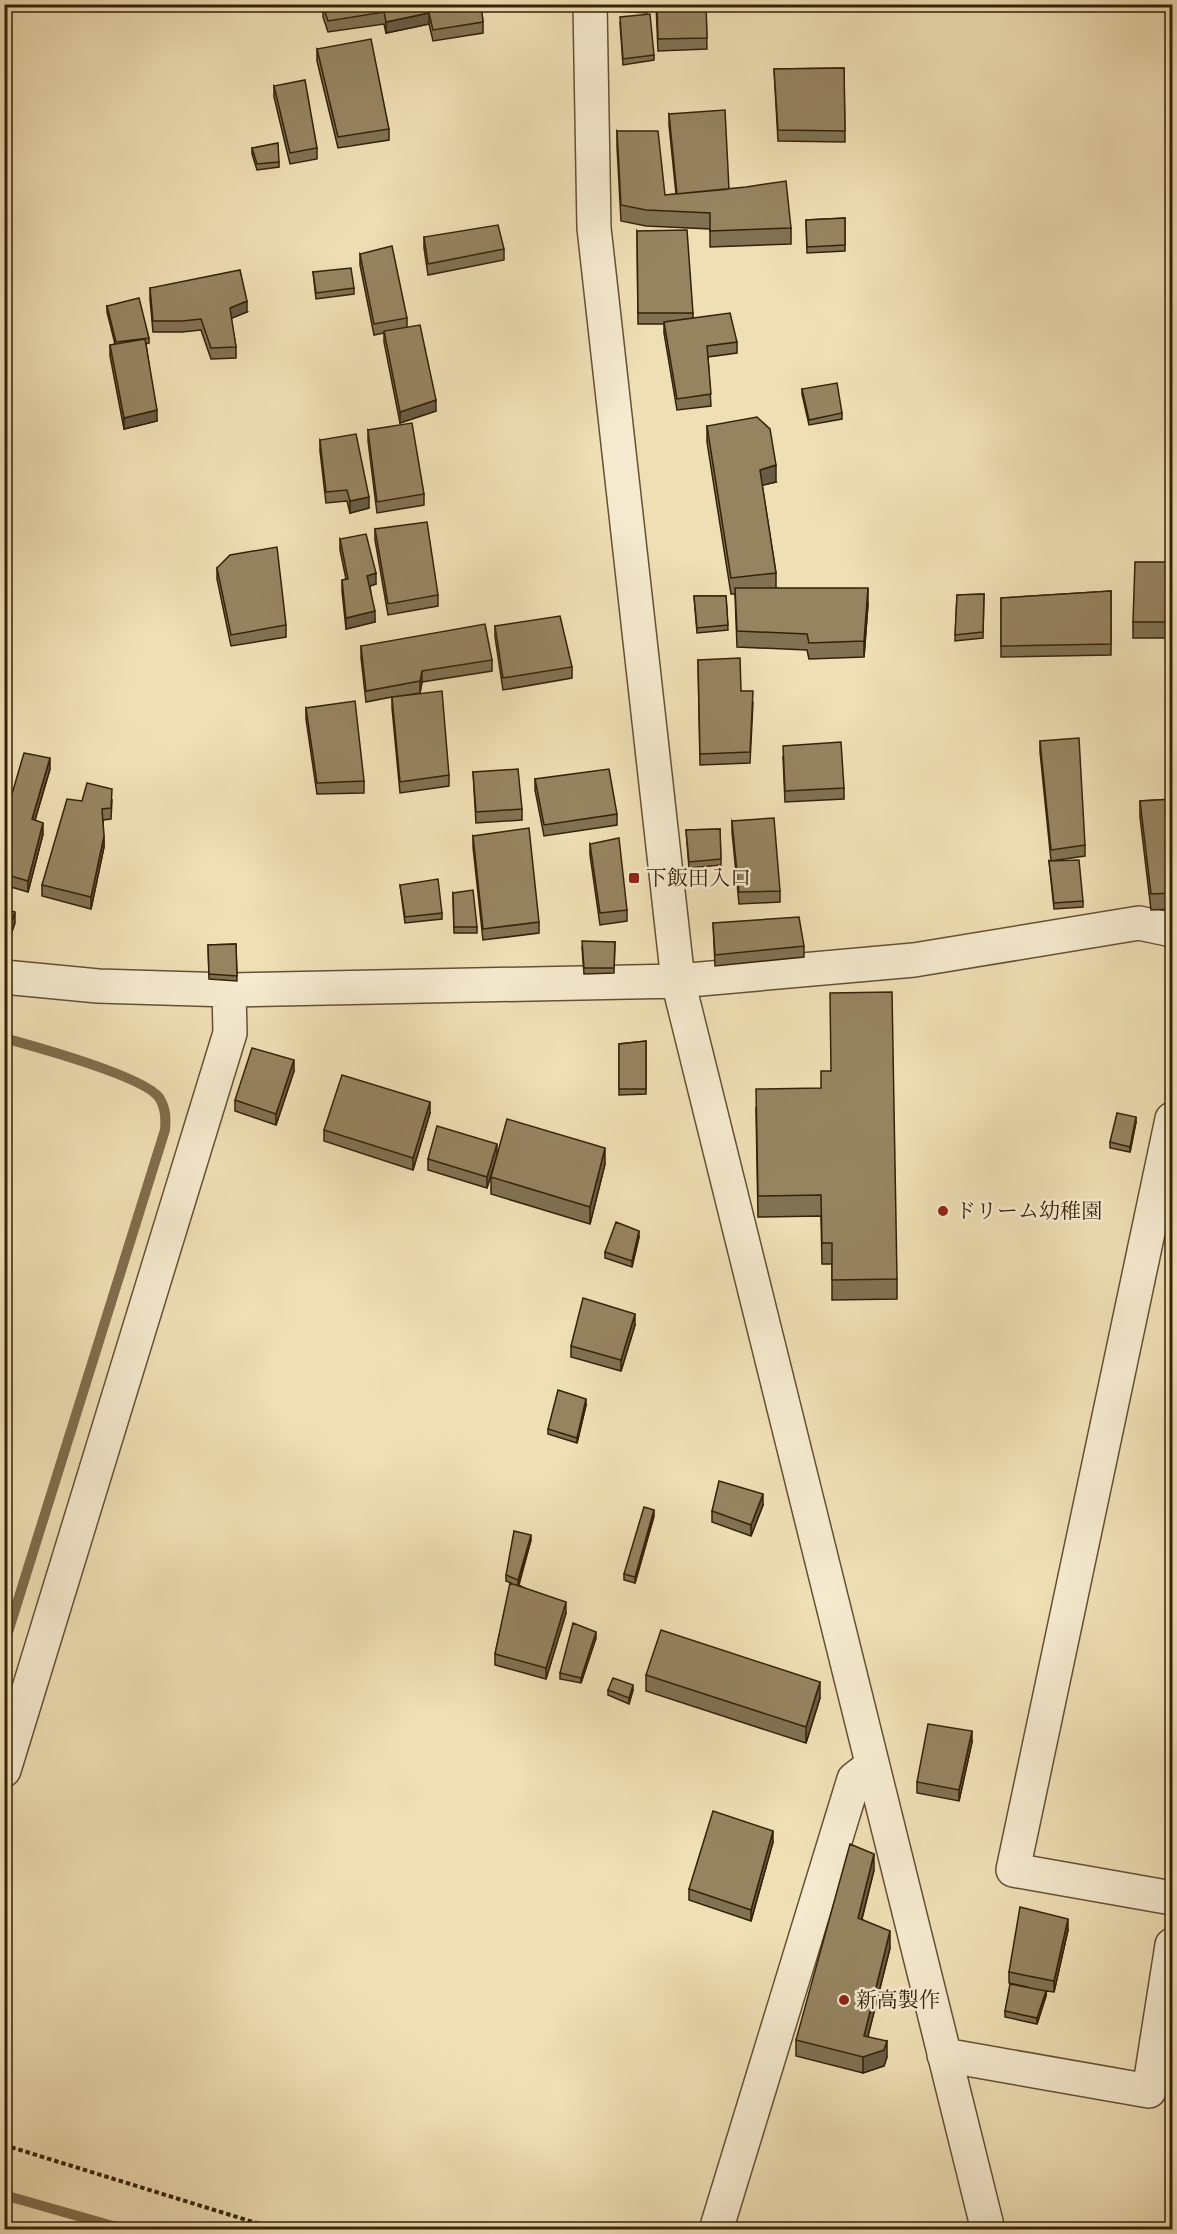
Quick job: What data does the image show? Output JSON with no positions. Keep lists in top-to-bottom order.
{
  "places": {
    "transit": ["下飯田入口"],
    "other": ["ドリーム幼稚園", "新高製作"]
  }
}
